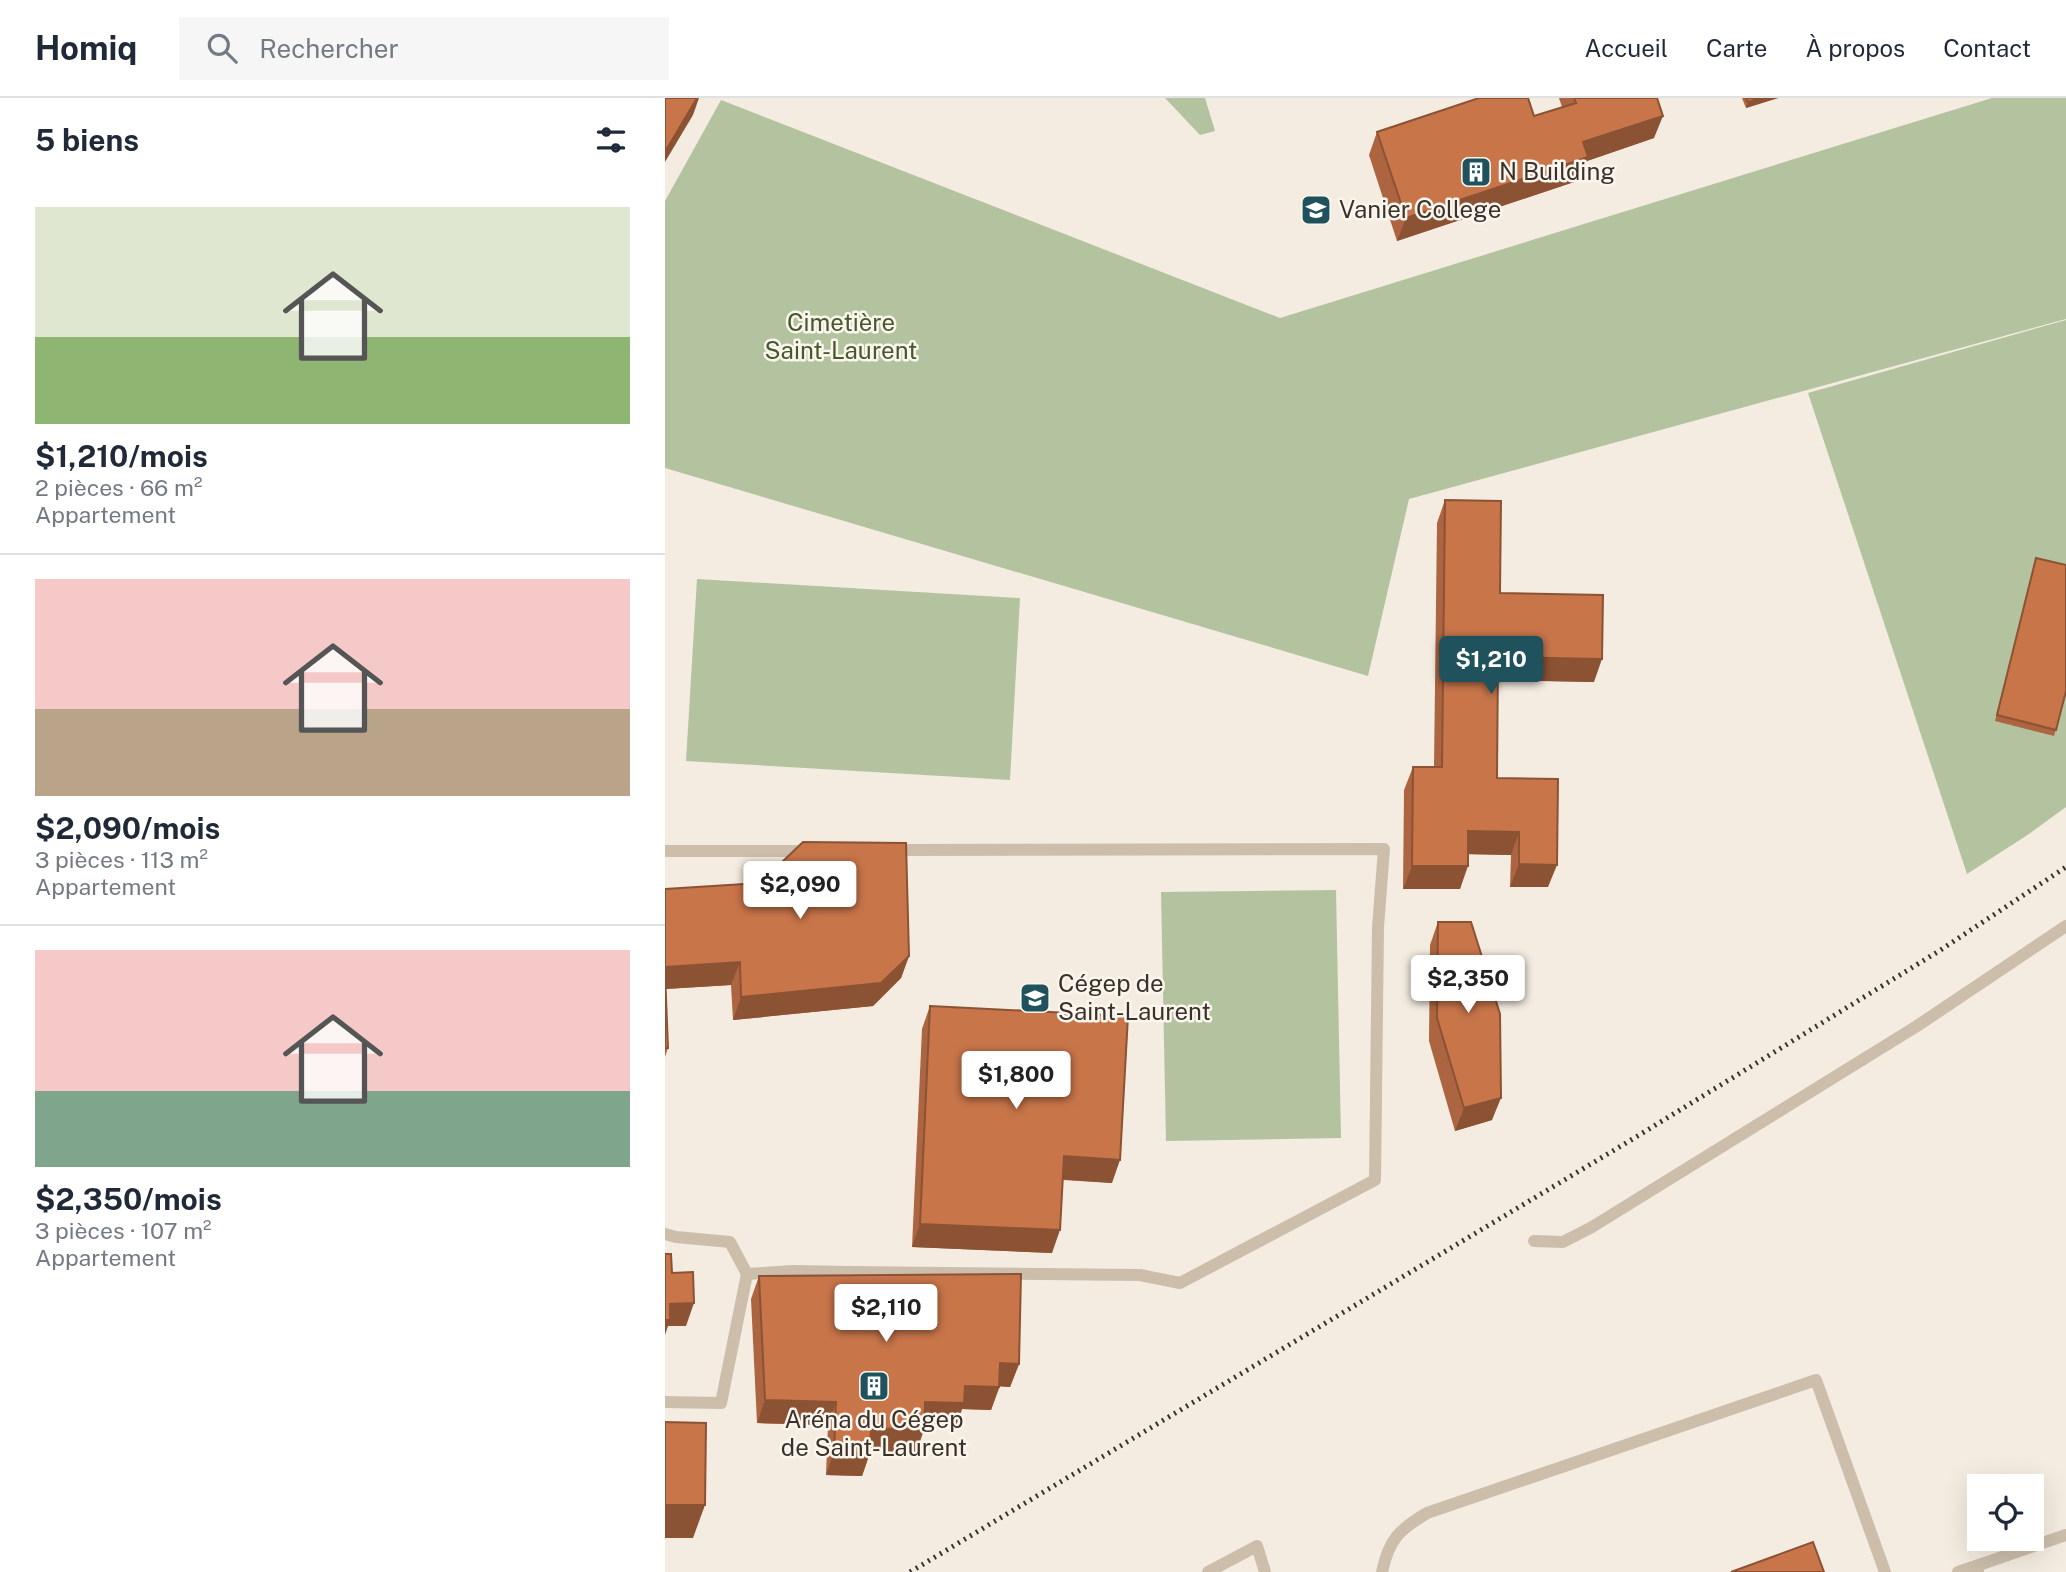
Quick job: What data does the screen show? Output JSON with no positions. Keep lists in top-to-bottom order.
{
  "parks": ["Cimetière Saint-Laurent"],
  "places": {
    "building": ["N Building", "Aréna du Cégep de Saint-Laurent"],
    "school or university": ["Vanier College", "Cégep de Saint-Laurent"]
  },
  "page": {
    "header": "Homiq",
    "search": "Rechercher",
    "nav": [
      "Accueil",
      "Carte",
      "À propos",
      "Contact"
    ],
    "heading": "5 biens",
    "list": [
      {
        "name": "$1,210/mois",
        "note": "2 pièces · 66 m² · Appartement"
      },
      {
        "name": "$2,090/mois",
        "note": "3 pièces · 113 m² · Appartement"
      },
      {
        "name": "$2,350/mois",
        "note": "3 pièces · 107 m² · Appartement"
      }
    ],
    "price": [
      "$1,210",
      "$2,090",
      "$2,350",
      "$1,800",
      "$2,110"
    ]
  }
}
